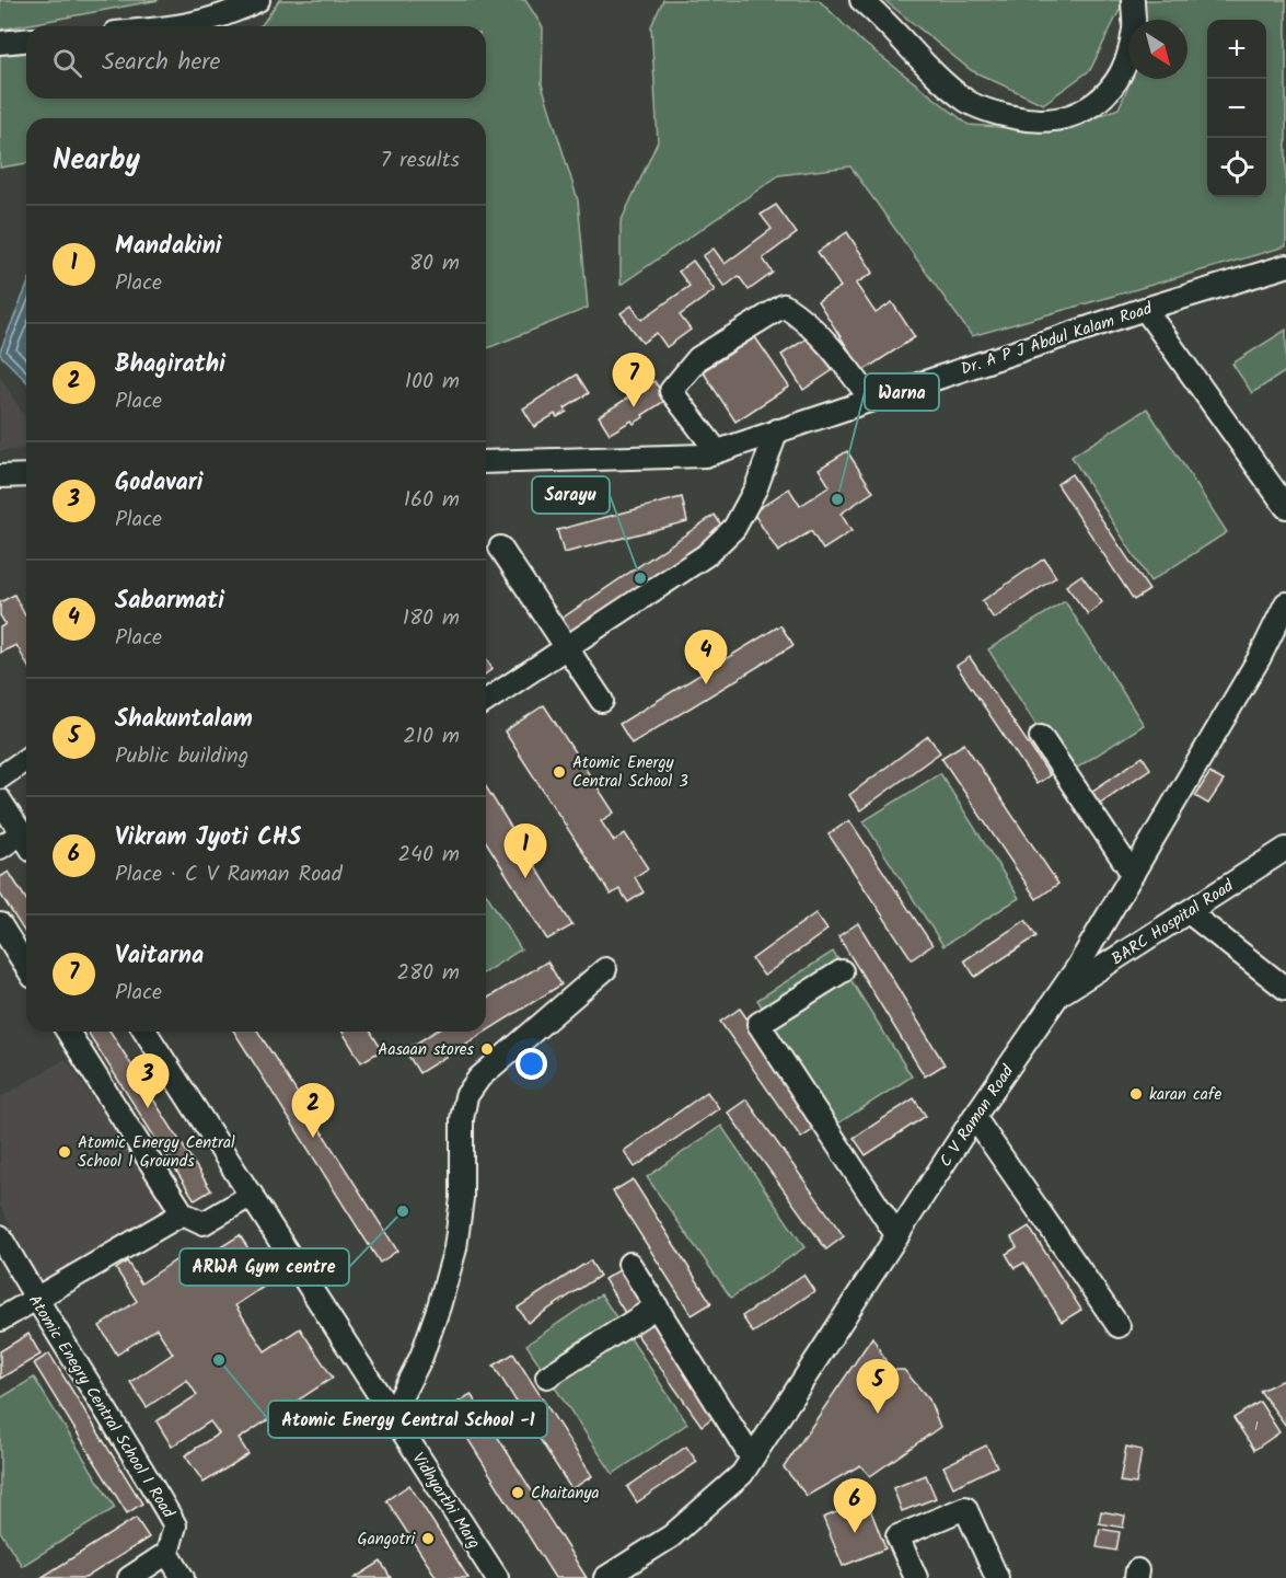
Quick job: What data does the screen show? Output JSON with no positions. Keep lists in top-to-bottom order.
{
  "streets": {
    "street": [
      "Dr. A P J Abdul Kalam Road",
      "BARC Hospital Road",
      "C V Raman Road",
      "Atomic Enegry Central School 1 Road",
      "Vidhyarthi Marg"
    ]
  },
  "crossings": [
    ["BARC Hospital Road", "C V Raman Road"]
  ],
  "places": [
    "Warna",
    "Sarayu",
    "Atomic Energy Central School 3",
    "Aasaan stores",
    "karan cafe",
    "Atomic Energy Central School 1 Grounds",
    "ARWA Gym centre",
    "Atomic Energy Central School -1",
    "Chaitanya",
    "Gangotri"
  ],
  "house_numbers": ["1"],
  "north": "bottom right",
  "page": {
    "map_buttons": ["+", "−"],
    "search": "Search here",
    "heading": ["Nearby", "7 results"],
    "list": [
      {
        "mark": "1",
        "name": "Mandakini",
        "note": "Place",
        "value": "80 m"
      },
      {
        "mark": "2",
        "name": "Bhagirathi",
        "note": "Place",
        "value": "100 m"
      },
      {
        "mark": "3",
        "name": "Godavari",
        "note": "Place",
        "value": "160 m"
      },
      {
        "mark": "4",
        "name": "Sabarmati",
        "note": "Place",
        "value": "180 m"
      },
      {
        "mark": "5",
        "name": "Shakuntalam",
        "note": "Public building",
        "value": "210 m"
      },
      {
        "mark": "6",
        "name": "Vikram Jyoti CHS",
        "note": "Place · C V Raman Road",
        "value": "240 m"
      },
      {
        "mark": "7",
        "name": "Vaitarna",
        "note": "Place",
        "value": "280 m"
      }
    ],
    "pins": [
      "7",
      "4",
      "1",
      "3",
      "2",
      "5",
      "6"
    ]
  }
}
